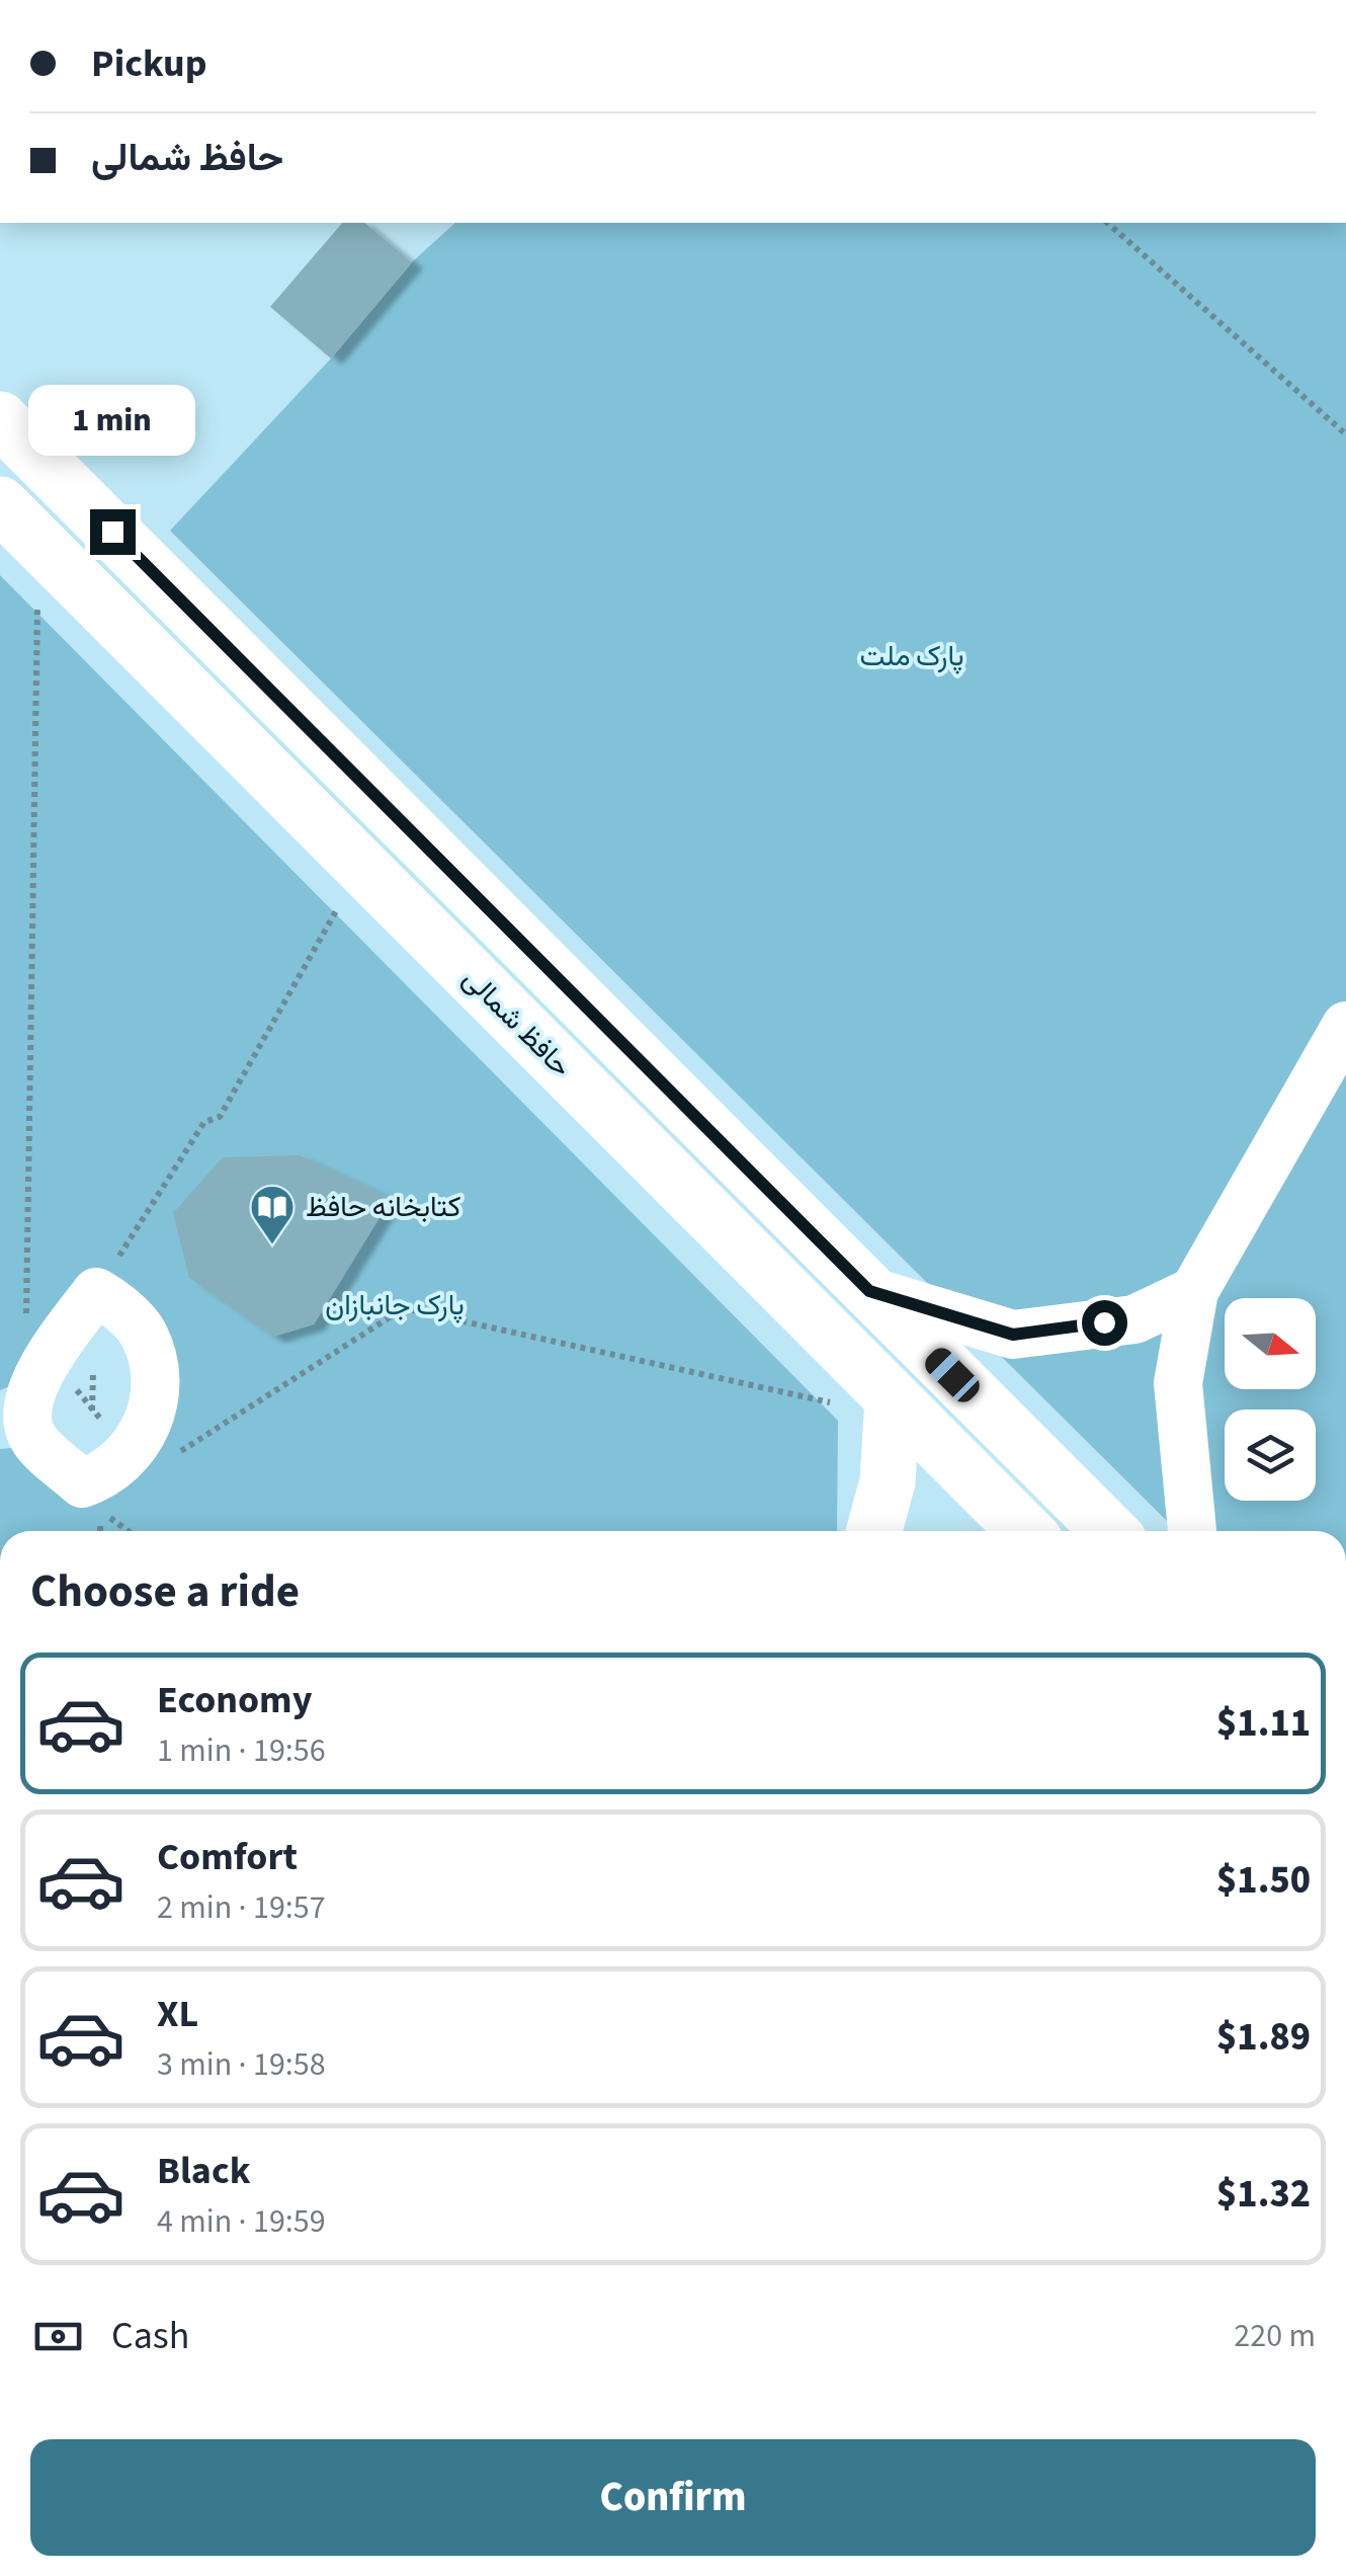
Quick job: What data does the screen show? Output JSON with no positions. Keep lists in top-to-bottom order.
{
  "streets": {
    "main road": ["حافظ شمالی"]
  },
  "parks": ["پارک ملت", "پارک جانبازان"],
  "places": {
    "library": ["کتابخانه حافظ"]
  },
  "north": "right",
  "page": {
    "banner": ["Pickup", "حافظ شمالی"],
    "bubble": "1 min",
    "heading": "Choose a ride",
    "list": [
      {
        "name": "Economy",
        "note": "1 min · 19:56",
        "value": "$1.11"
      },
      {
        "name": "Comfort",
        "note": "2 min · 19:57",
        "value": "$1.50"
      },
      {
        "name": "XL",
        "note": "3 min · 19:58",
        "value": "$1.89"
      },
      {
        "name": "Black",
        "note": "4 min · 19:59",
        "value": "$1.32"
      }
    ],
    "pay": ["Cash", "220 m"],
    "buttons": "Confirm"
  }
}
